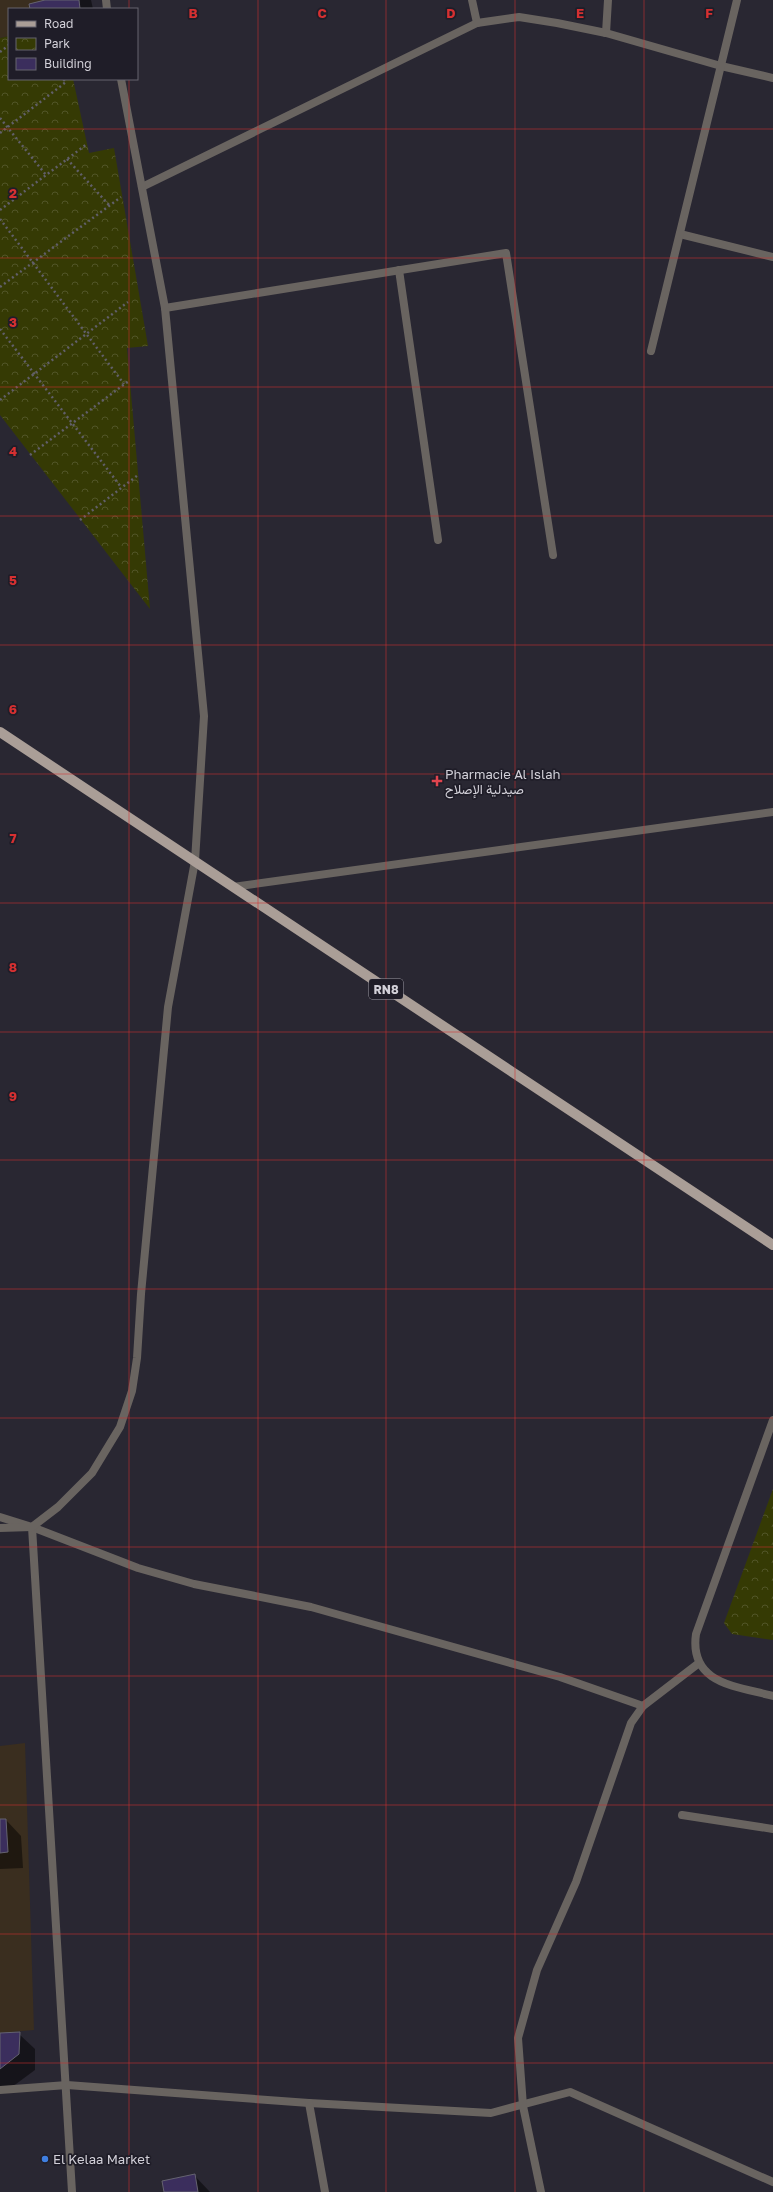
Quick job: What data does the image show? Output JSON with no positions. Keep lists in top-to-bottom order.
{
  "streets": {
    "main road": ["RN8"]
  },
  "places": {
    "health": ["Pharmacie Al Islah صيدلية الإصلاح"],
    "other": ["El Kelaa Market"]
  },
  "legend": ["Road", "Park", "Building"],
  "grid": {
    "columns": [
      "B",
      "C",
      "D",
      "E",
      "F"
    ],
    "rows": [
      "2",
      "3",
      "4",
      "5",
      "6",
      "7",
      "8",
      "9"
    ]
  }
}
